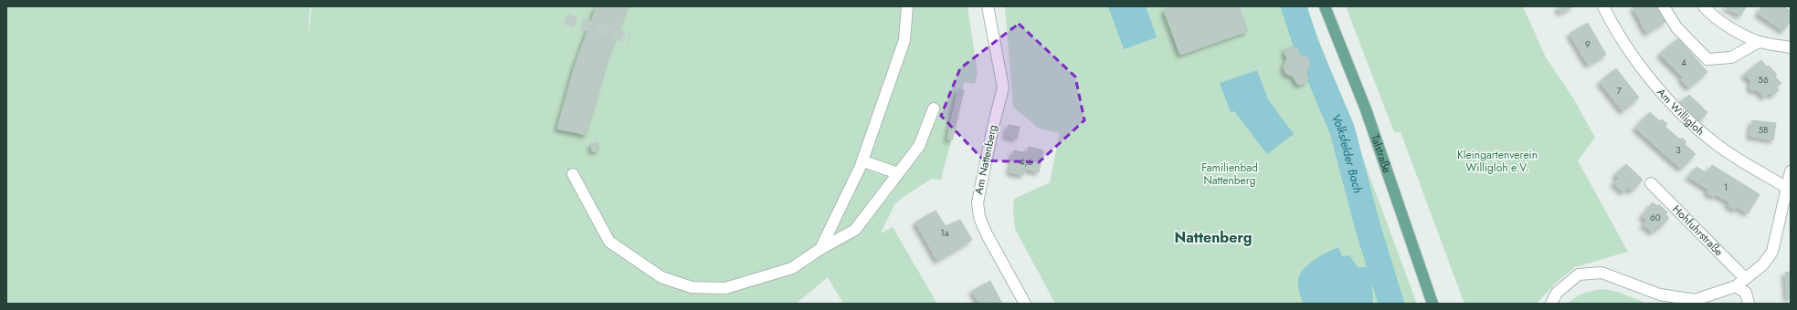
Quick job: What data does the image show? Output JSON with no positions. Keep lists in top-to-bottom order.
{
  "streets": {
    "main road": ["Talstraße"],
    "street": ["Am Willigloh", "Am Nattenberg", "Hohfuhrstraße"]
  },
  "districts": ["Nattenberg"],
  "water": ["Volksfelder Bach"],
  "parks": ["Kleingartenverein Willigloh e.V.", "Familienbad Nattenberg"],
  "house_numbers": [
    "9",
    "4",
    "56",
    "7",
    "58",
    "3",
    "4,6",
    "1",
    "60",
    "1a"
  ]
}
